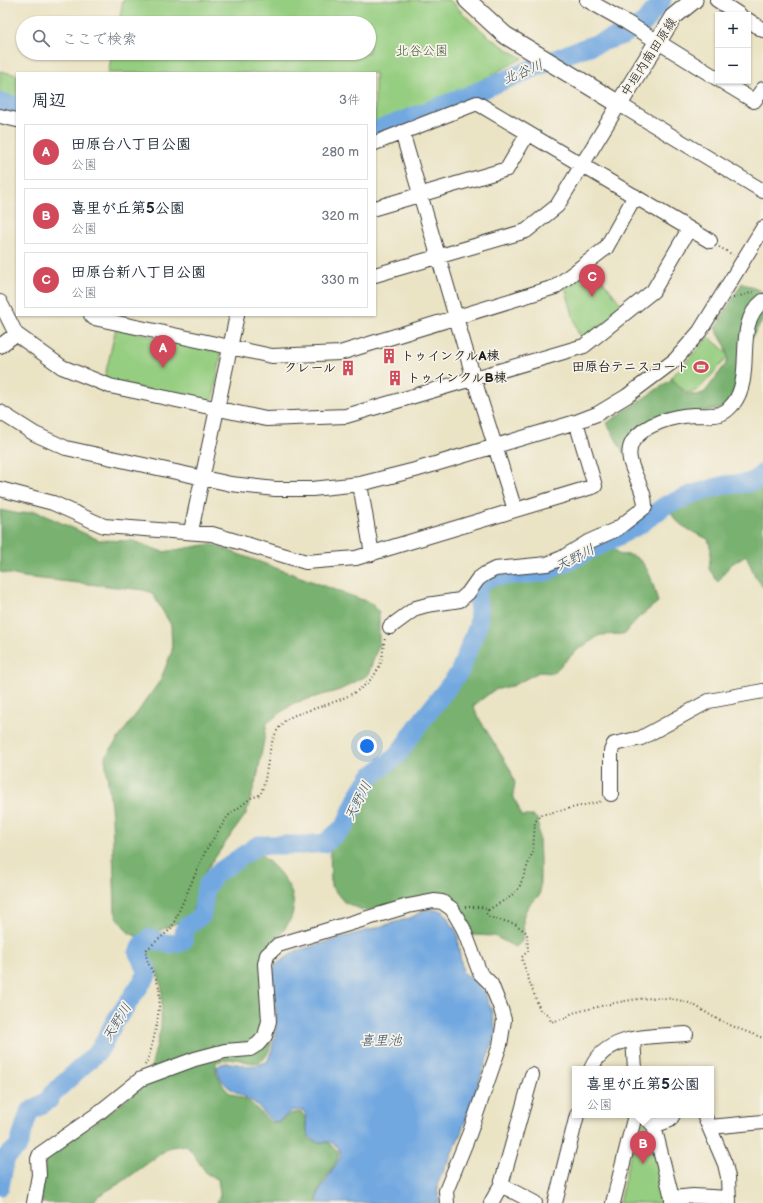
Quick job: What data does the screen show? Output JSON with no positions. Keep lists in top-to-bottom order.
{
  "streets": {
    "main road": ["中垣内南田原線"]
  },
  "water": ["北谷川", "天野川", "喜里池"],
  "parks": ["北谷公園"],
  "places": {
    "building": ["トゥインクルA棟", "クレール", "トゥインクルB棟"],
    "sports": ["田原台テニスコート"]
  },
  "page": {
    "map_buttons": ["+", "−"],
    "search": "ここで検索",
    "heading": ["周辺", "3件"],
    "list": [
      {
        "mark": "A",
        "name": "田原台八丁目公園",
        "note": "公園",
        "value": "280 m"
      },
      {
        "mark": "B",
        "name": "喜里が丘第5公園",
        "note": "公園",
        "value": "320 m"
      },
      {
        "mark": "C",
        "name": "田原台新八丁目公園",
        "note": "公園",
        "value": "330 m"
      }
    ],
    "pins": ["C", "A", "B"],
    "popup": ["喜里が丘第5公園", "公園"]
  }
}
